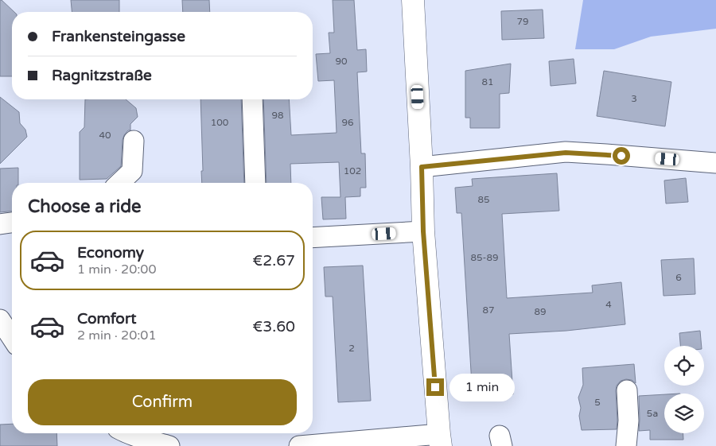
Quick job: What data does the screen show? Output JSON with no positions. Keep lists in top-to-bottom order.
{
  "house_numbers": [
    "79",
    "90",
    "81",
    "3",
    "98",
    "100",
    "96",
    "40",
    "102",
    "85",
    "85-89",
    "6",
    "4",
    "87",
    "89",
    "2",
    "5",
    "5a"
  ],
  "page": {
    "banner": ["Frankensteingasse", "Ragnitzstraße"],
    "heading": "Choose a ride",
    "list": [
      {
        "name": "Economy",
        "note": "1 min · 20:00",
        "value": "€2.67"
      },
      {
        "name": "Comfort",
        "note": "2 min · 20:01",
        "value": "€3.60"
      }
    ],
    "buttons": "Confirm",
    "bubble": "1 min"
  }
}
